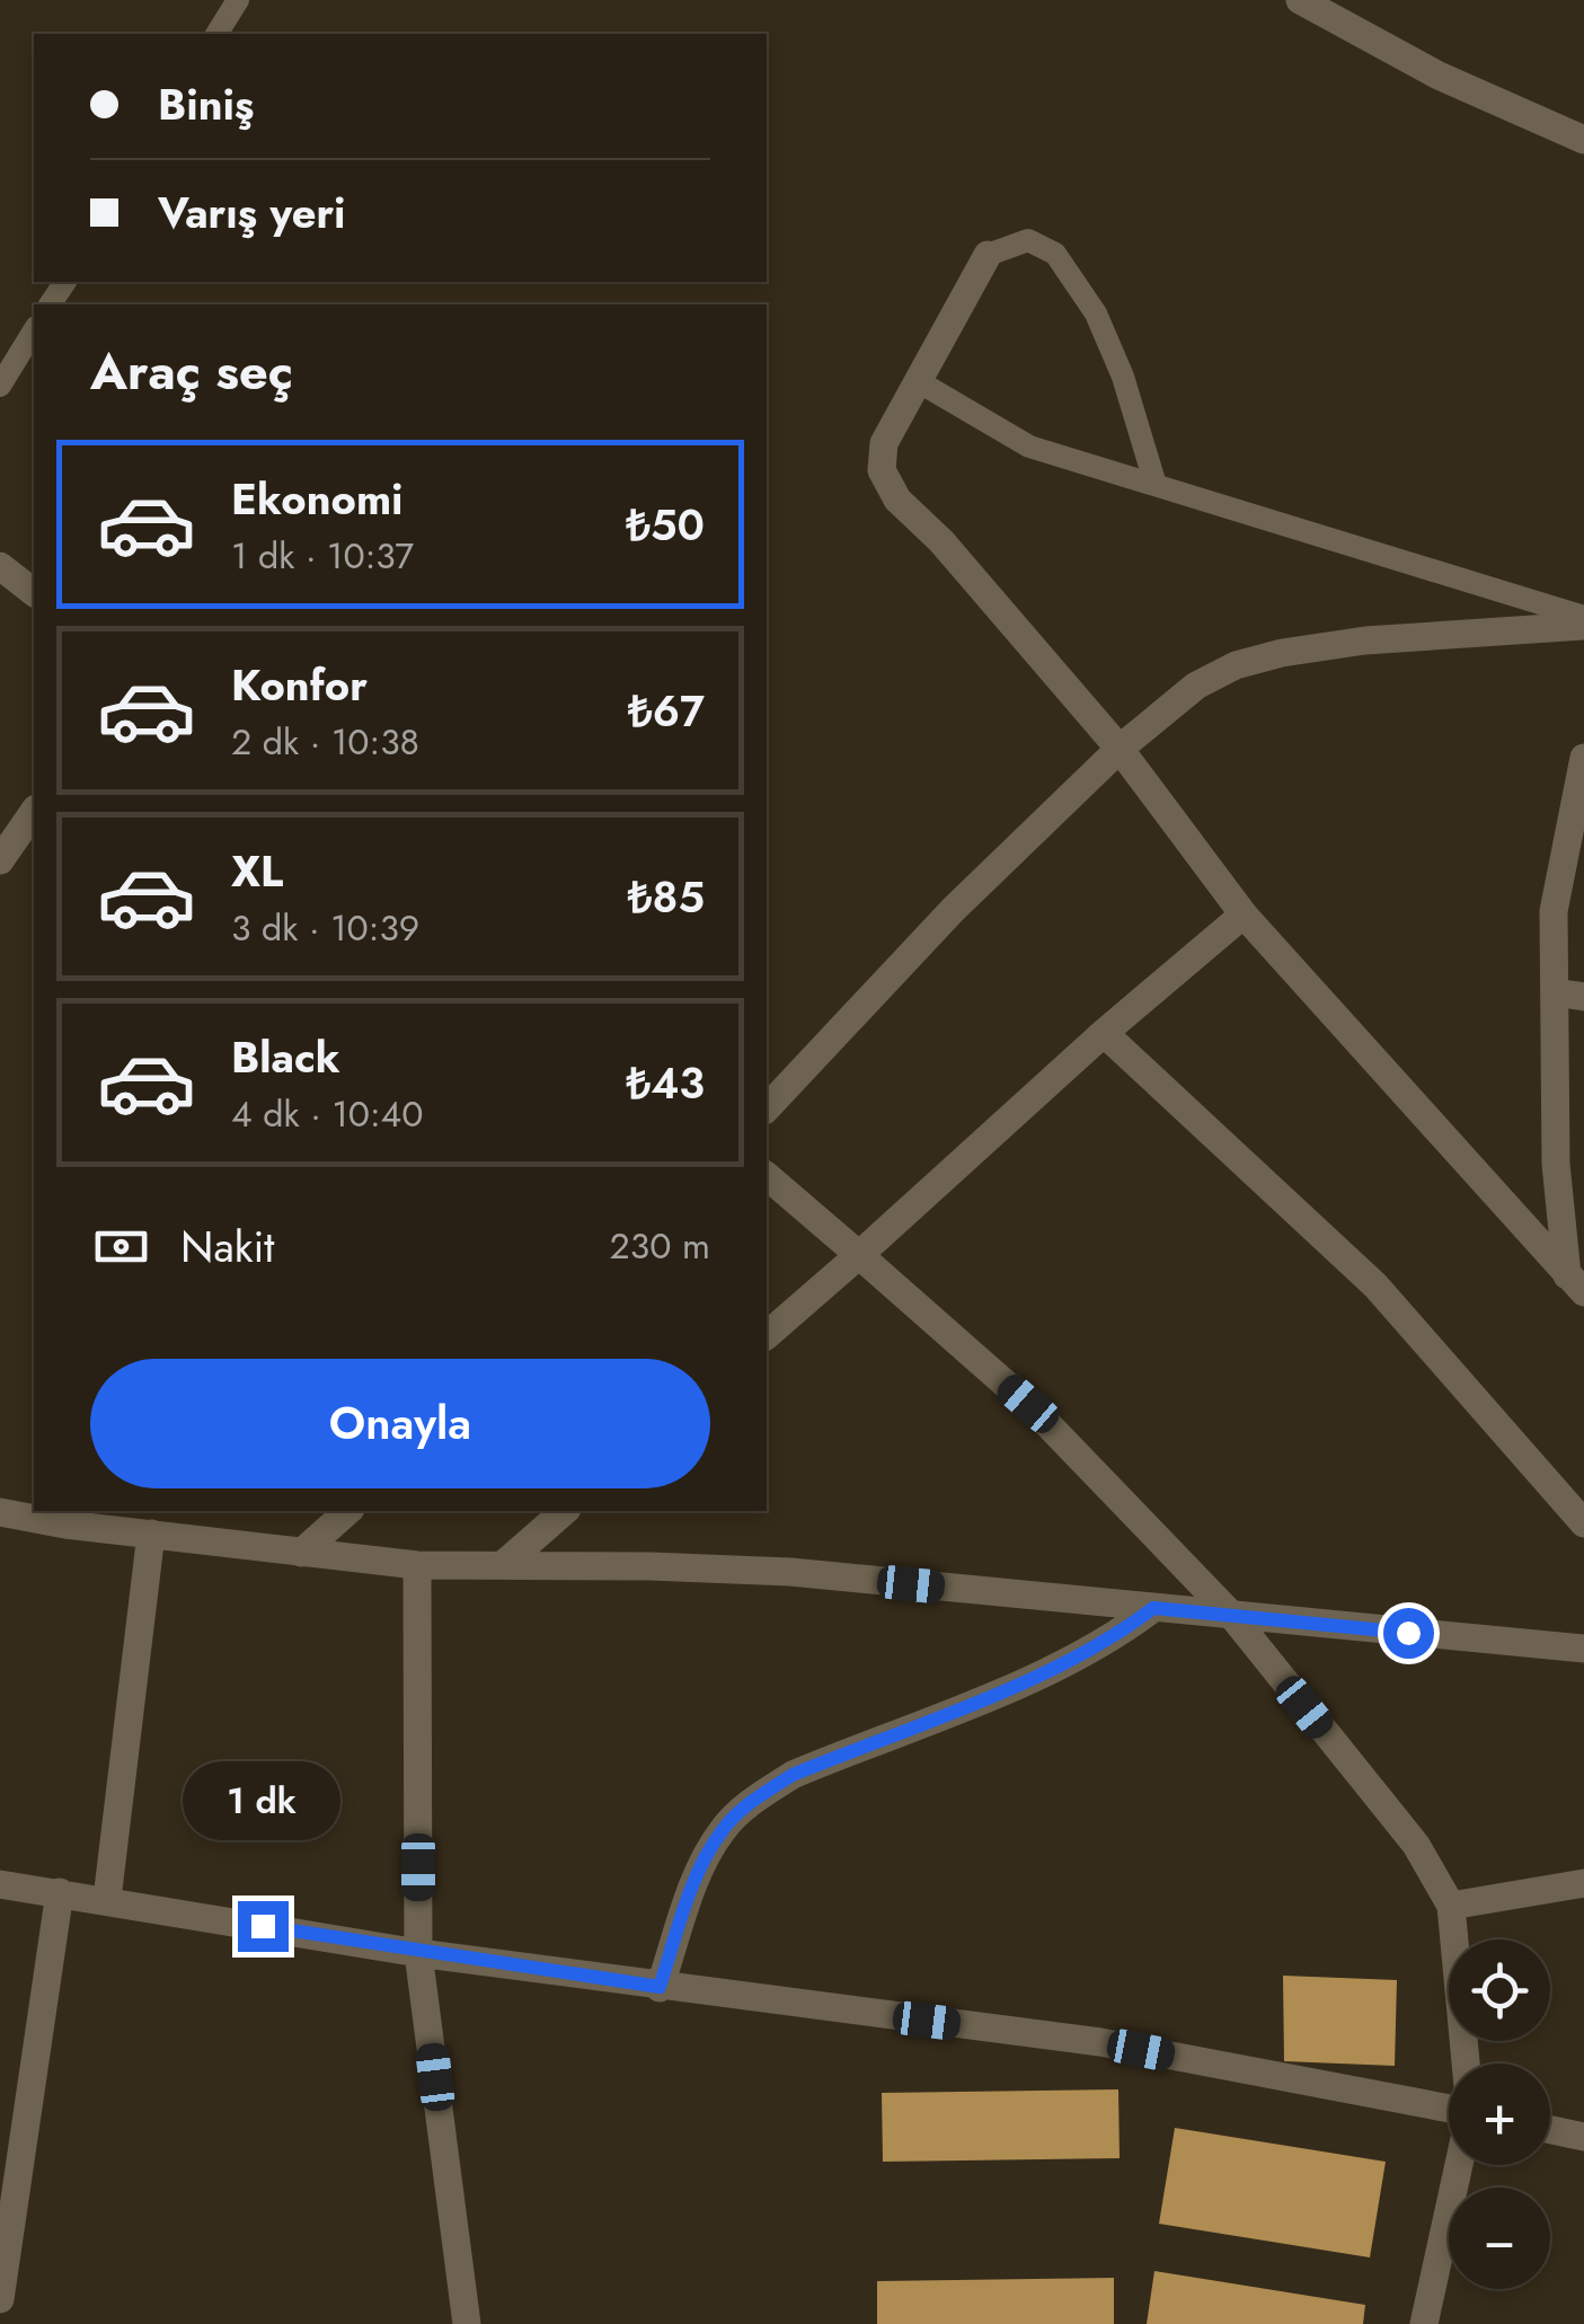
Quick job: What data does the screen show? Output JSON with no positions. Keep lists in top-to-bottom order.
{
  "page": {
    "banner": ["Biniş", "Varış yeri"],
    "heading": "Araç seç",
    "list": [
      {
        "name": "Ekonomi",
        "note": "1 dk · 10:37",
        "value": "₺50"
      },
      {
        "name": "Konfor",
        "note": "2 dk · 10:38",
        "value": "₺67"
      },
      {
        "name": "XL",
        "note": "3 dk · 10:39",
        "value": "₺85"
      },
      {
        "name": "Black",
        "note": "4 dk · 10:40",
        "value": "₺43"
      }
    ],
    "pay": ["Nakit", "230 m"],
    "buttons": "Onayla",
    "bubble": "1 dk",
    "map_buttons": ["+", "−"]
  }
}
